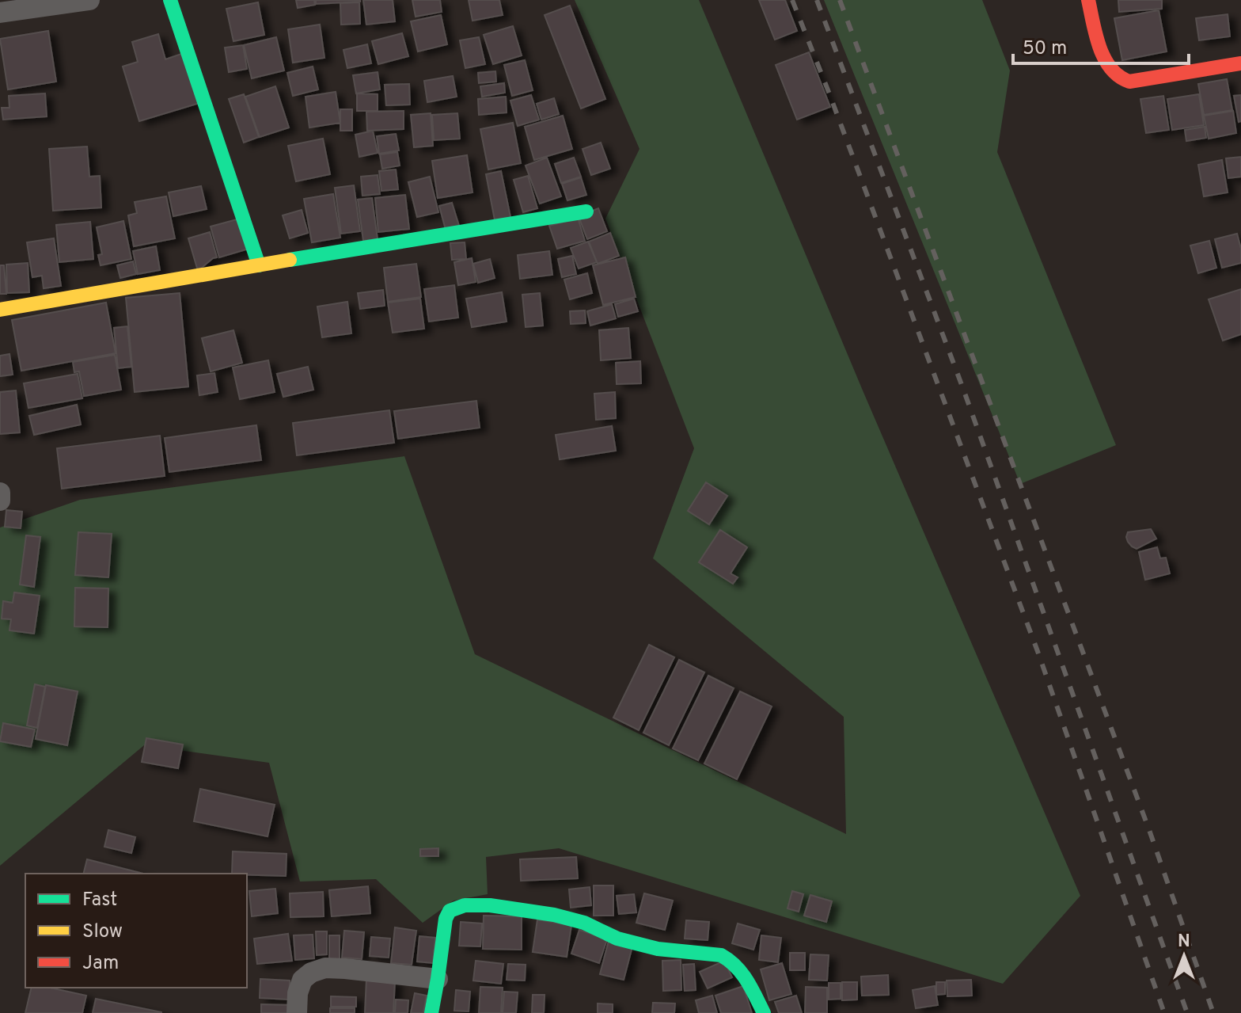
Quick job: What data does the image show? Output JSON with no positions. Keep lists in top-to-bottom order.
{
  "legend": ["Fast", "Slow", "Jam"],
  "scale_bar": "50 m",
  "north": "top"
}
